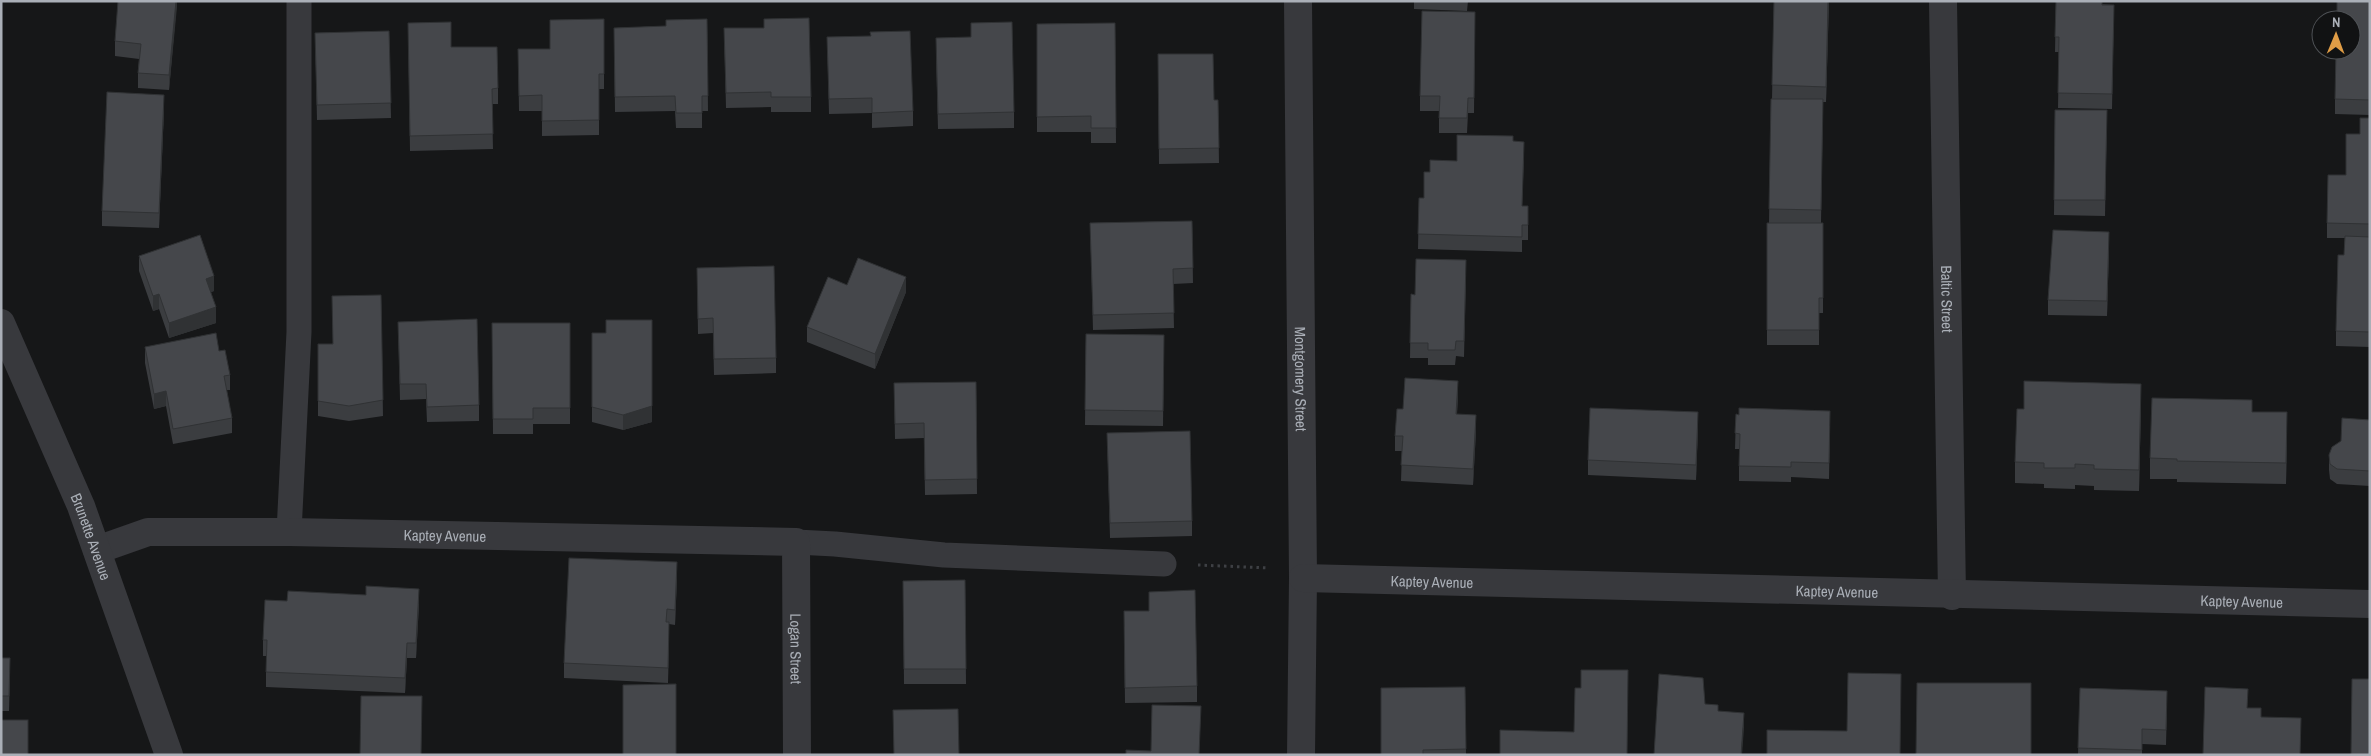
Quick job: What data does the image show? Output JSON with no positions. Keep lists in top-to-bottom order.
{
  "streets": {
    "street": [
      "Baltic Street",
      "Montgomery Street",
      "Kaptey Avenue",
      "Brunette Avenue",
      "Logan Street"
    ]
  },
  "crossings": [
    ["Baltic Street", "Kaptey Avenue"],
    ["Montgomery Street", "Kaptey Avenue"],
    ["Kaptey Avenue", "Brunette Avenue"],
    ["Kaptey Avenue", "Logan Street"]
  ],
  "north": "top"
}
